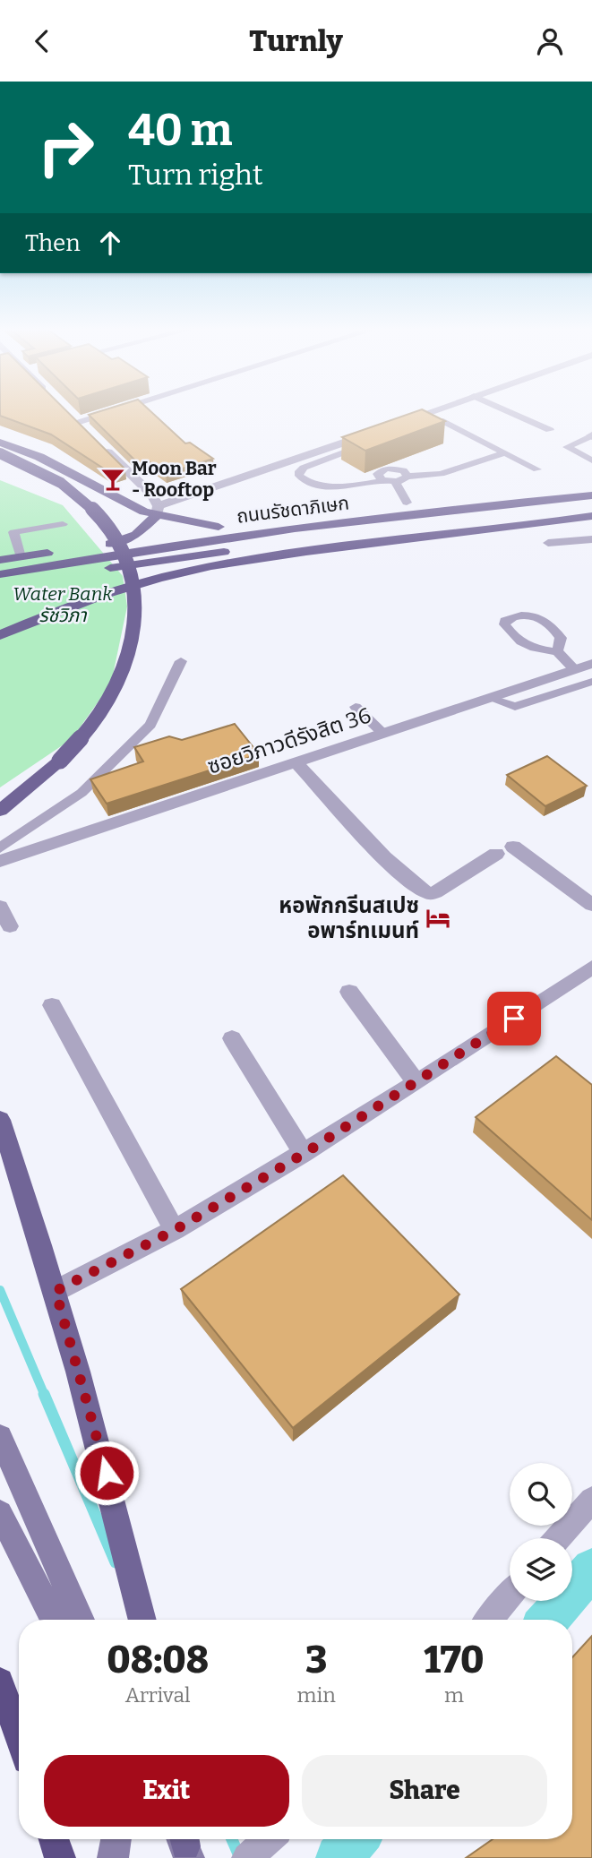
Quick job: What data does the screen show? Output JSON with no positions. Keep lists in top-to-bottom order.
{
  "streets": {
    "main road": ["ถนนรัชดาภิเษก"],
    "street": ["ซอยวิภาวดีรังสิต 36"]
  },
  "parks": ["Water Bank รัชวิภา"],
  "places": {
    "bar": ["Moon Bar - Rooftop"],
    "hotel": ["หอพักกรีนสเปซ อพาร์ทเมนท์"]
  },
  "page": {
    "header": "Turnly",
    "turn": ["40 m", "Turn right"],
    "then": "Then",
    "eta": [
      "08:08",
      "Arrival",
      "3",
      "min",
      "170",
      "m"
    ],
    "buttons": ["Exit", "Share"]
  }
}
